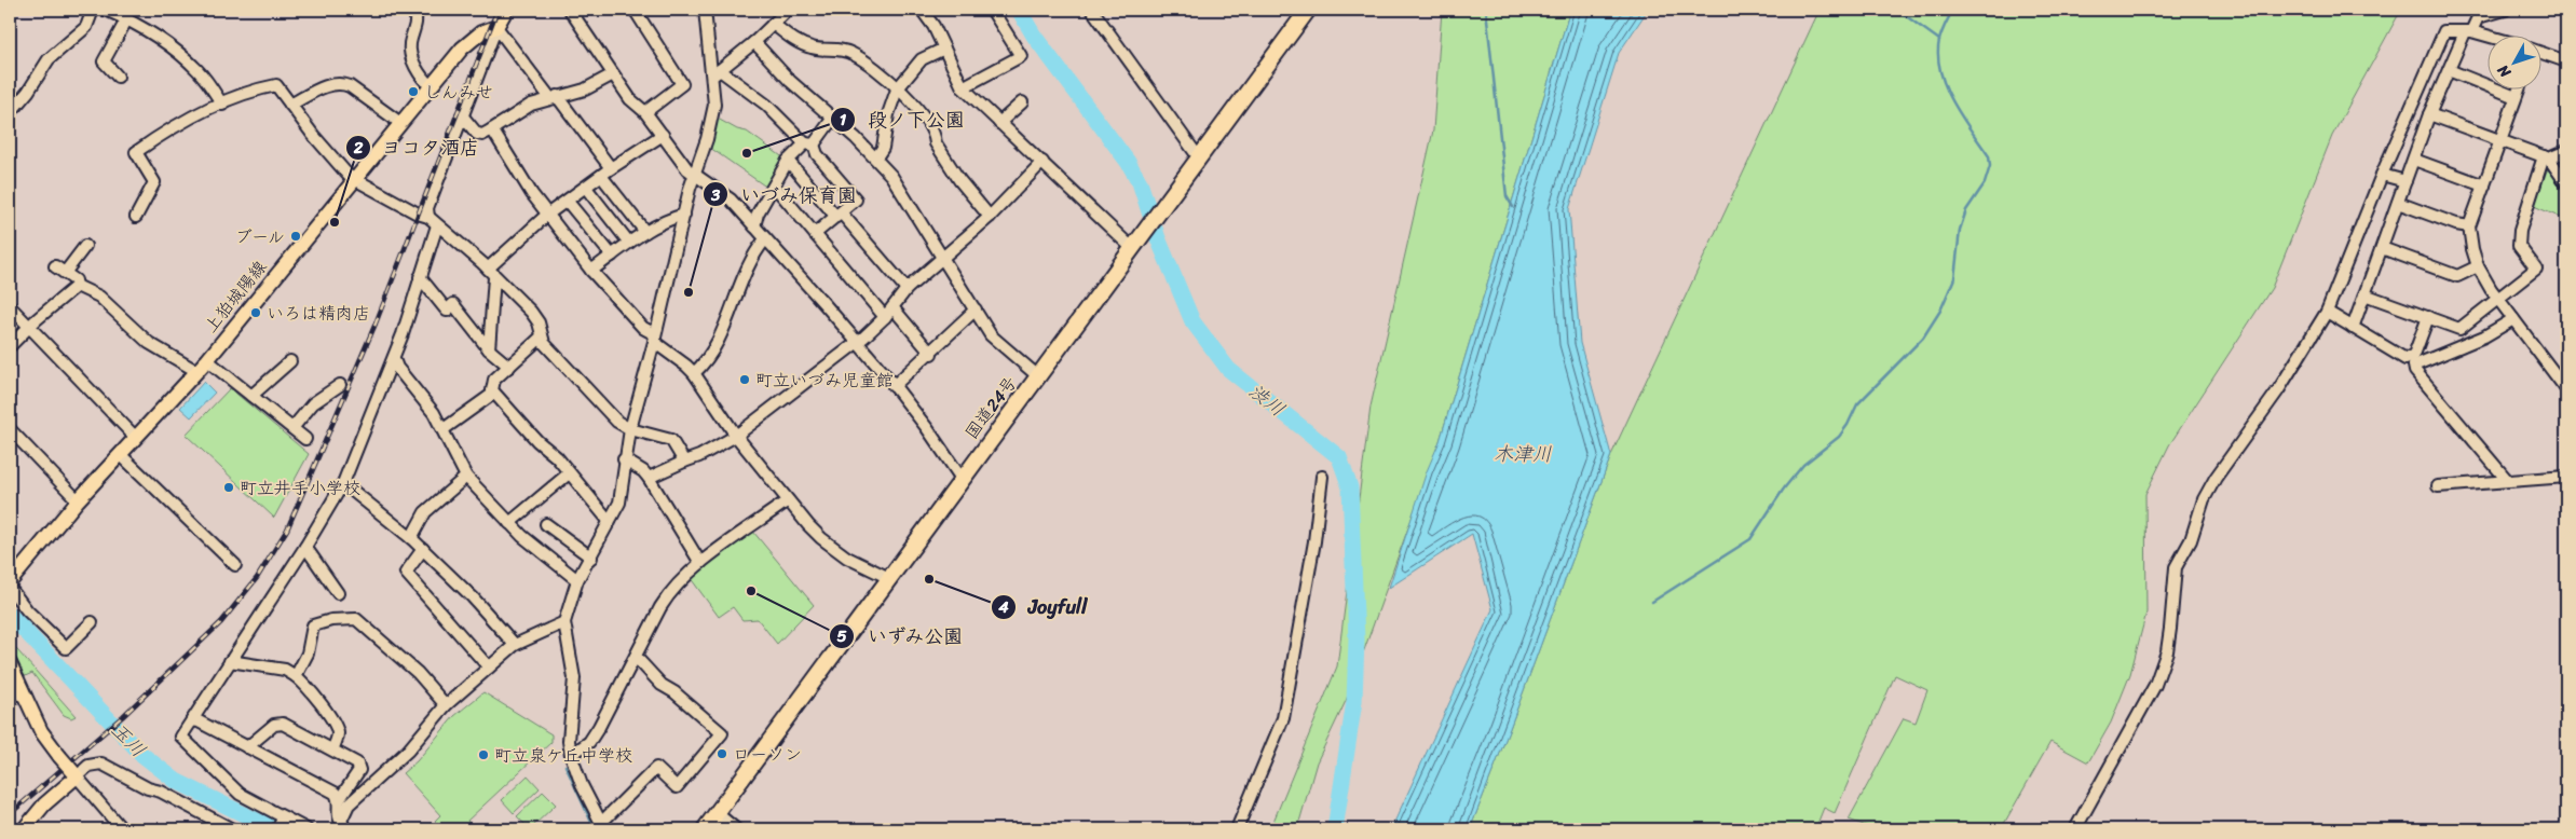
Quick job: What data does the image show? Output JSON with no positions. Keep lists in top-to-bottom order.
{
  "streets": {
    "highway": ["国道24号"],
    "main road": ["上狛城陽線"]
  },
  "water": ["渋川", "木津川", "玉川"],
  "places": [
    "しんみせ",
    "段ノ下公園",
    "ヨコタ酒店",
    "ブール",
    "いづみ保育園",
    "いろは精肉店",
    "町立いづみ児童館",
    "町立井手小学校",
    "Joyfull",
    "いずみ公園",
    "ローソン",
    "町立泉ケ丘中学校"
  ],
  "north": "bottom left"
}
